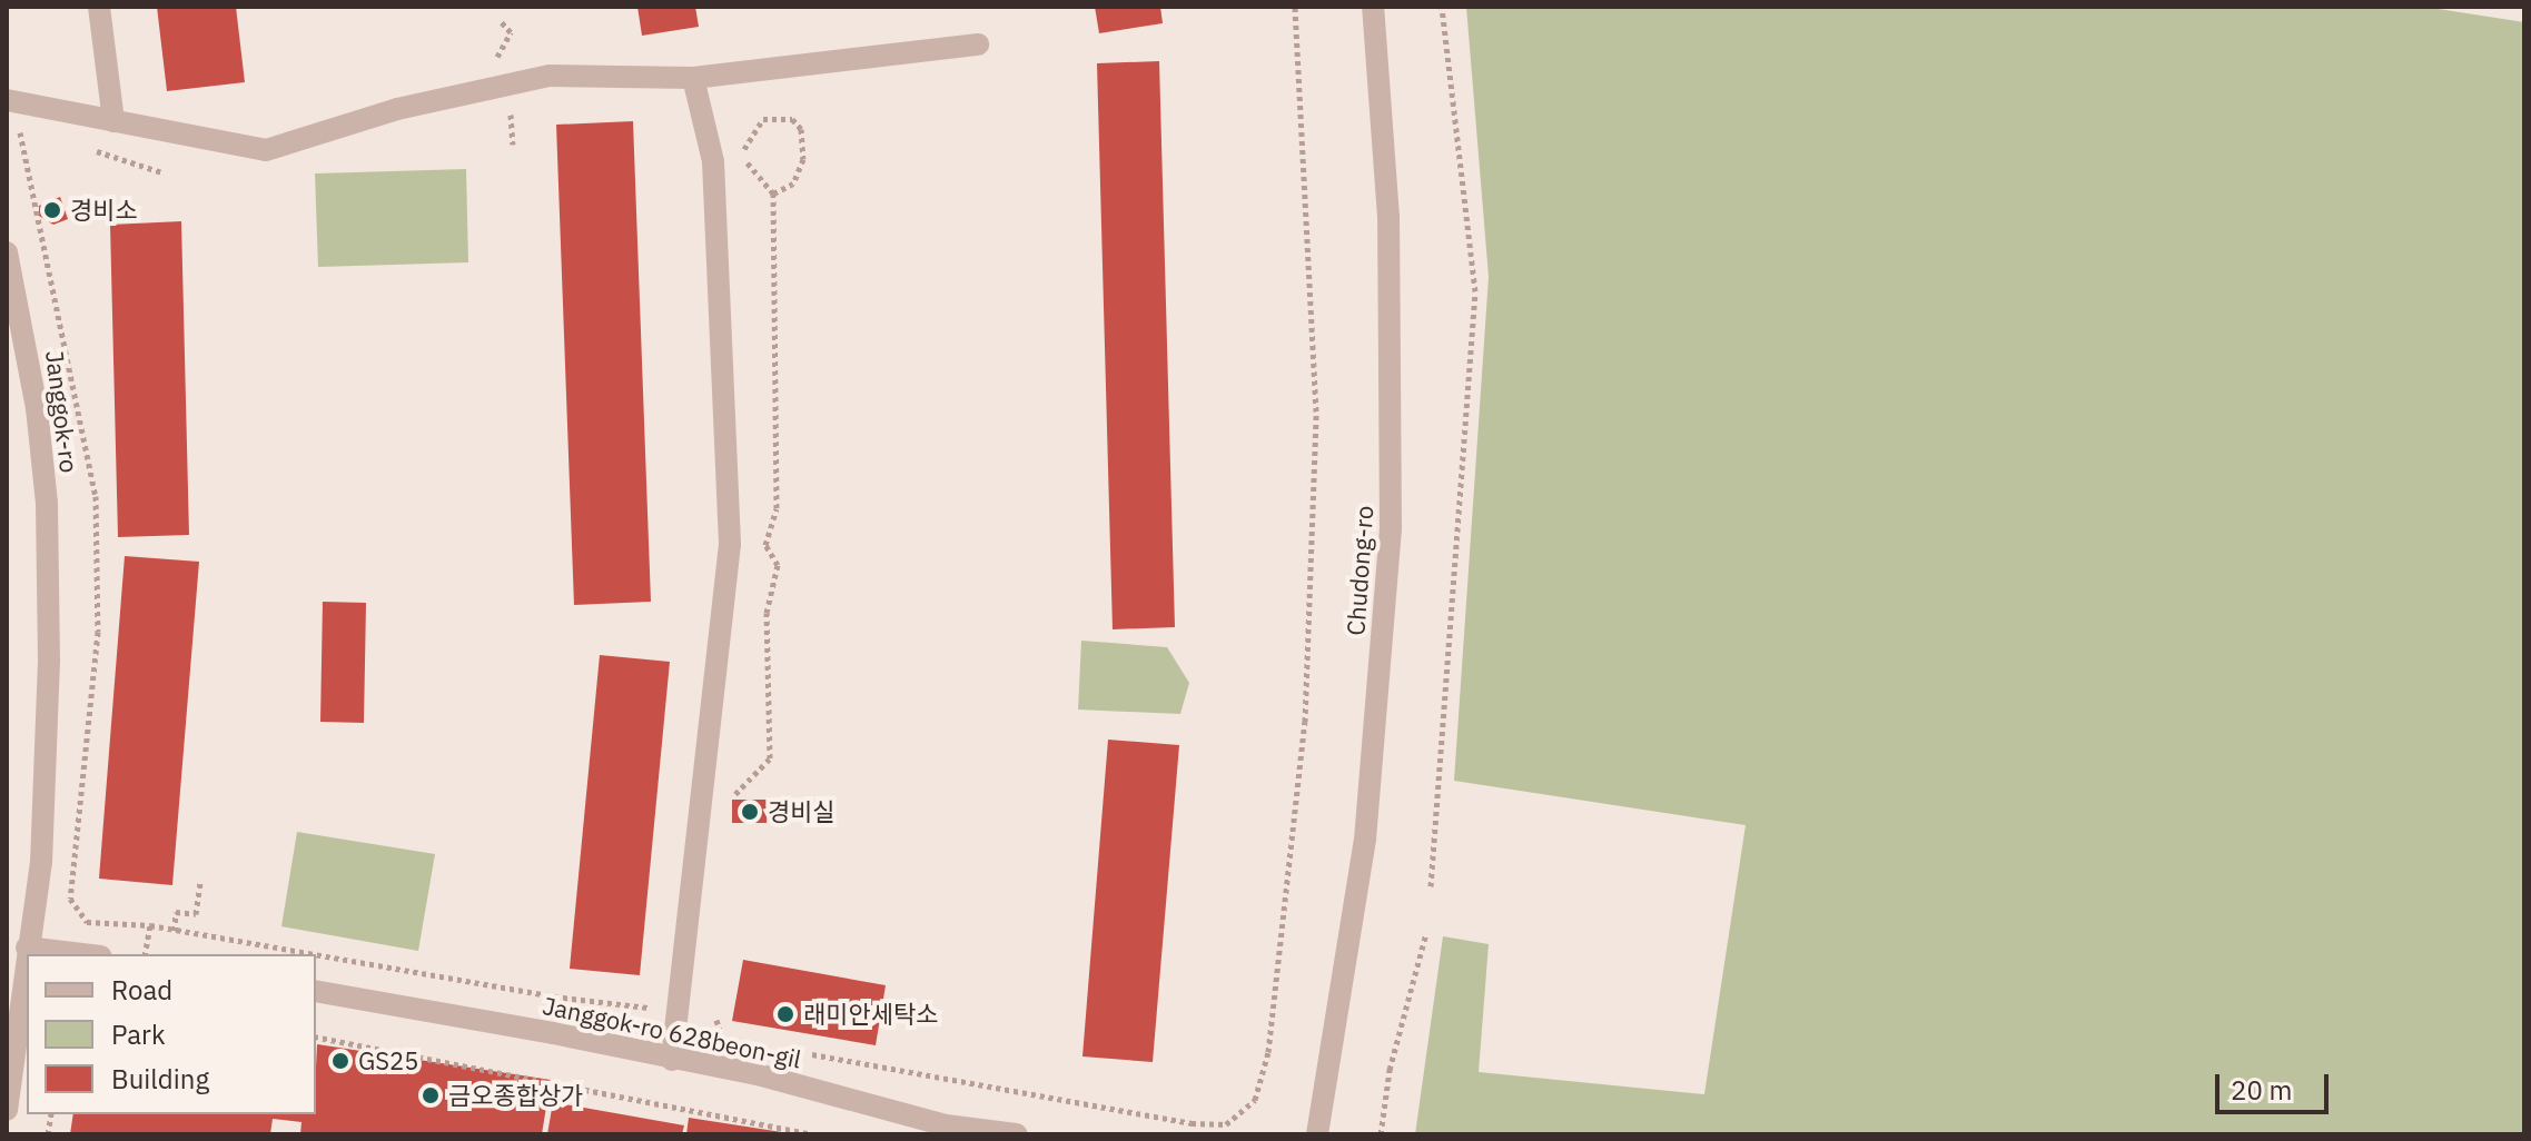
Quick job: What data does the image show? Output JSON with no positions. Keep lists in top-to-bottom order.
{
  "streets": {
    "street": ["Janggok-ro", "Chudong-ro", "Janggok-ro 628beon-gil"]
  },
  "places": [
    "경비소",
    "경비실",
    "래미안세탁소",
    "GS25",
    "금오종합상가"
  ],
  "legend": ["Road", "Park", "Building"],
  "scale_bar": "20 m"
}
